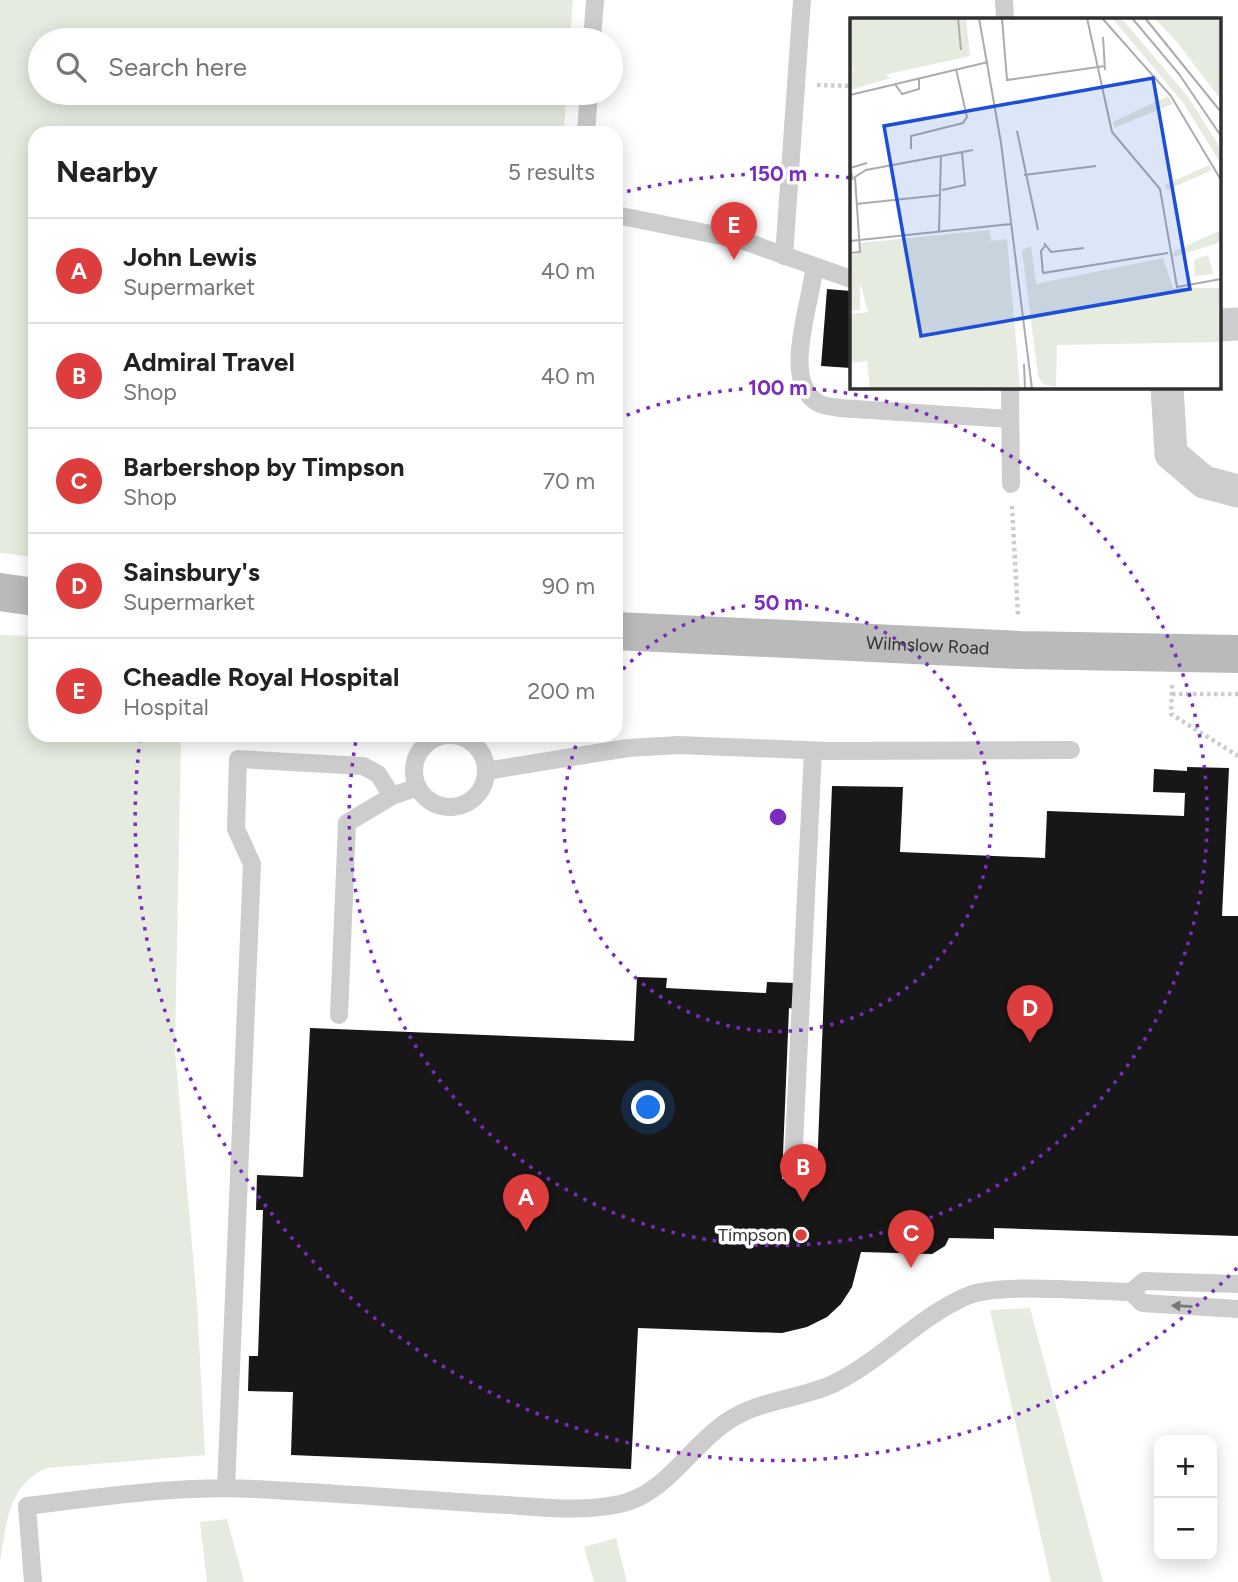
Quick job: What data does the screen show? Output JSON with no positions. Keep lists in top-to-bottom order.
{
  "streets": {
    "main road": ["Wilmslow Road"]
  },
  "places": ["Timpson"],
  "page": {
    "search": "Search here",
    "heading": ["Nearby", "5 results"],
    "pins": [
      "E",
      "D",
      "B",
      "A",
      "C"
    ],
    "list": [
      {
        "mark": "A",
        "name": "John Lewis",
        "note": "Supermarket",
        "value": "40 m"
      },
      {
        "mark": "B",
        "name": "Admiral Travel",
        "note": "Shop",
        "value": "40 m"
      },
      {
        "mark": "C",
        "name": "Barbershop by Timpson",
        "note": "Shop",
        "value": "70 m"
      },
      {
        "mark": "D",
        "name": "Sainsbury's",
        "note": "Supermarket",
        "value": "90 m"
      },
      {
        "mark": "E",
        "name": "Cheadle Royal Hospital",
        "note": "Hospital",
        "value": "200 m"
      }
    ],
    "map_buttons": ["+", "−"]
  },
  "rings": ["150 m", "100 m", "50 m"]
}
